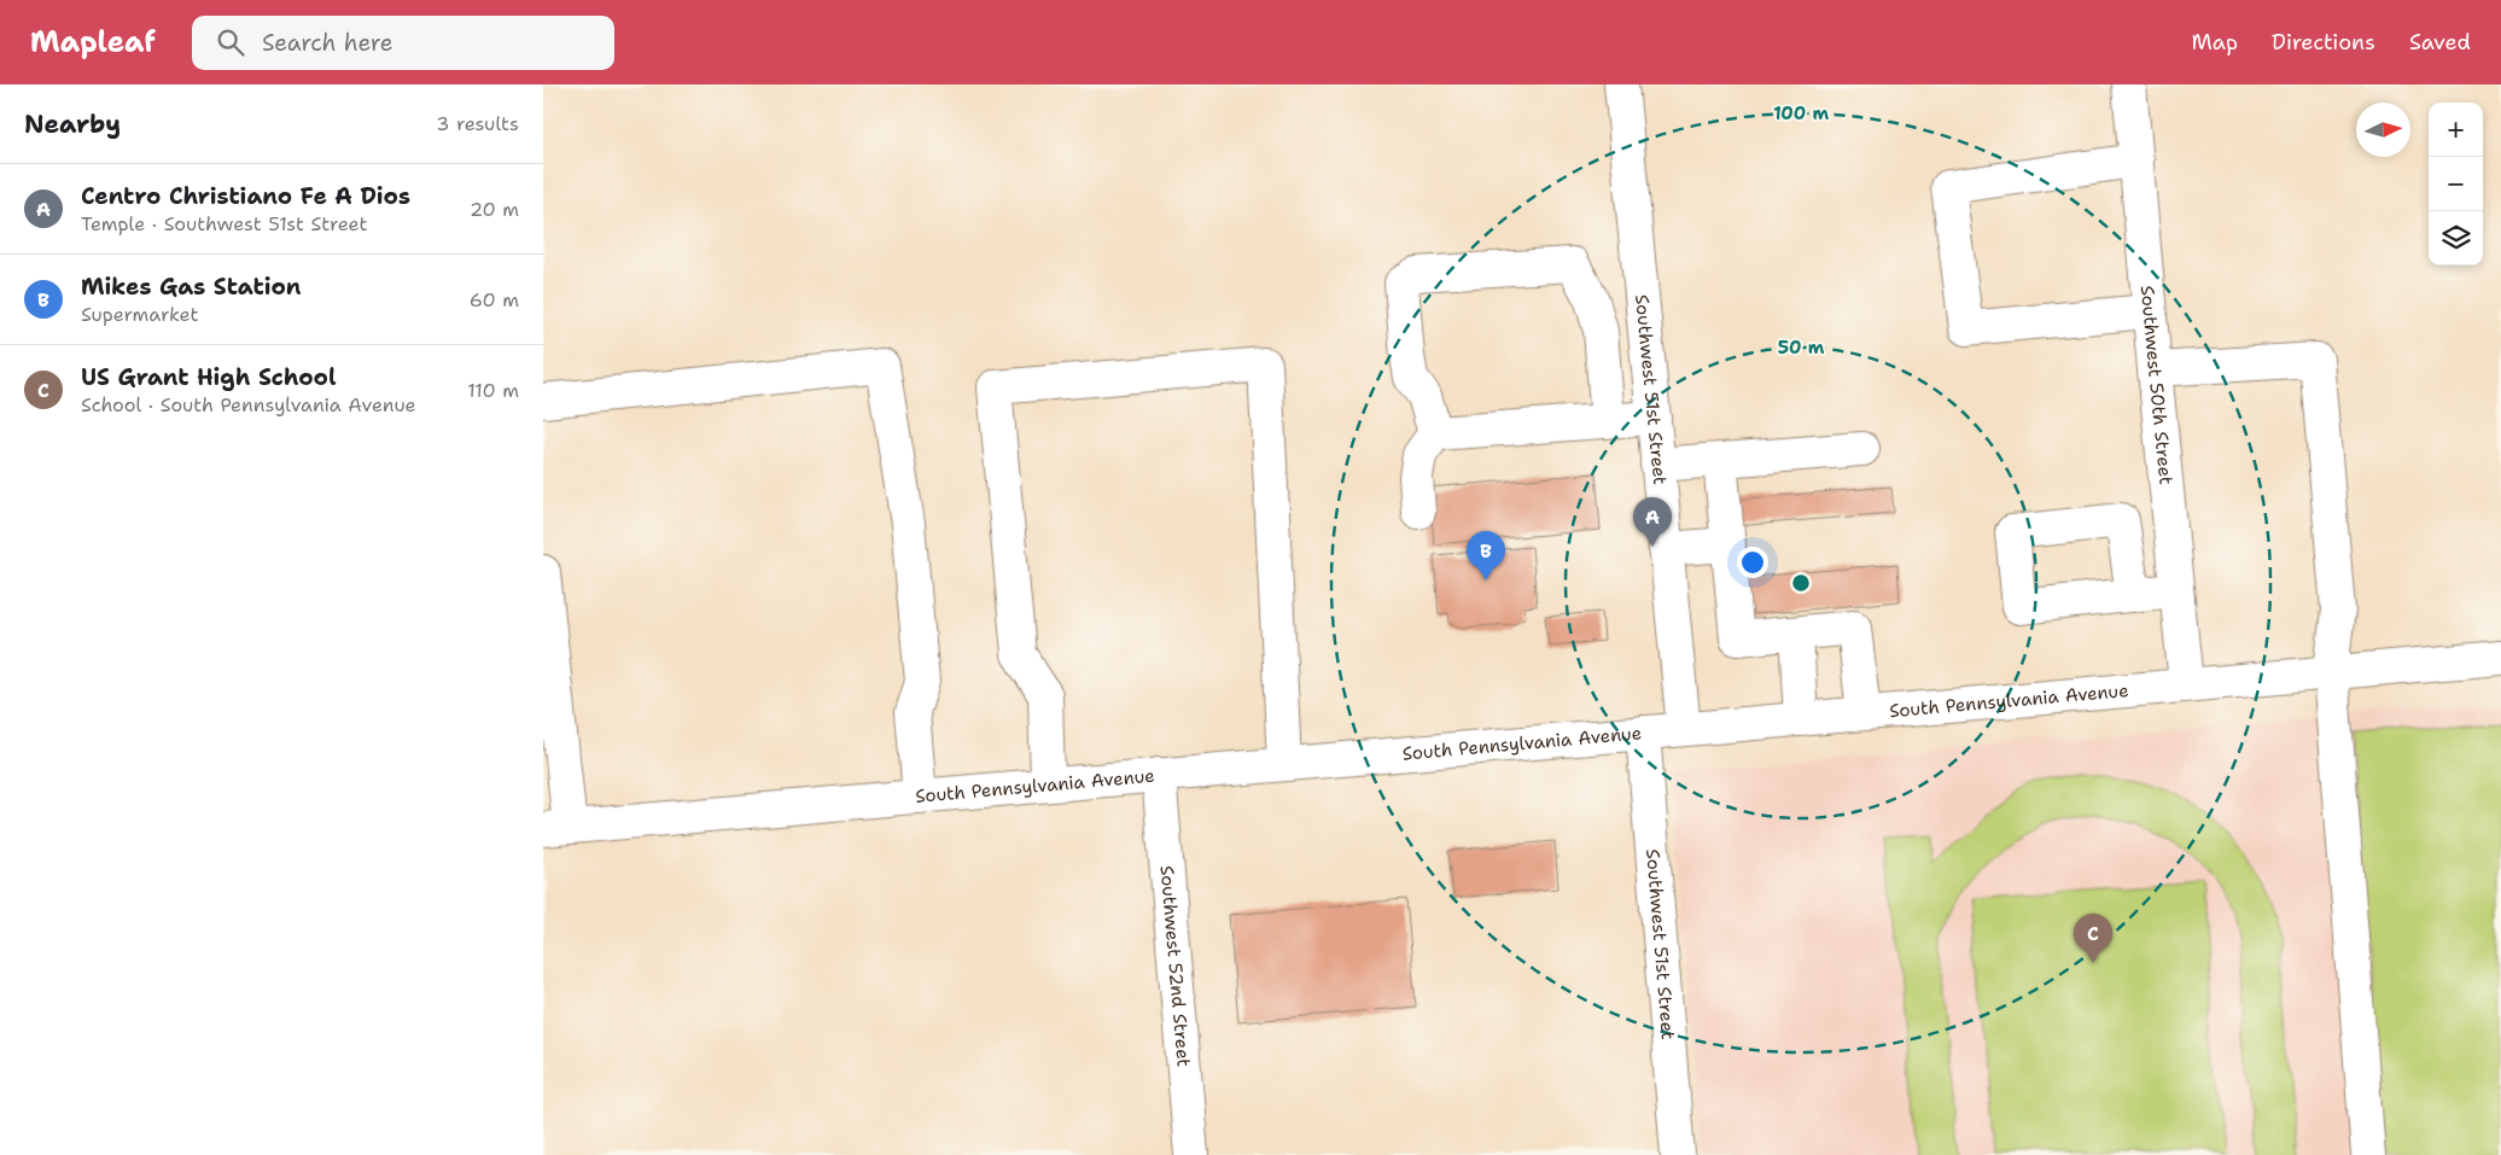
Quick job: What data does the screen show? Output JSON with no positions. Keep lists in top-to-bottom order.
{
  "streets": {
    "street": [
      "Southwest 50th Street",
      "Southwest 51st Street",
      "South Pennsylvania Avenue",
      "Southwest 52nd Street"
    ]
  },
  "crossings": [
    ["Southwest 50th Street", "South Pennsylvania Avenue"],
    ["Southwest 51st Street", "South Pennsylvania Avenue"],
    ["South Pennsylvania Avenue", "Southwest 52nd Street"]
  ],
  "north": "right",
  "page": {
    "header": "Mapleaf",
    "search": "Search here",
    "nav": ["Map", "Directions", "Saved"],
    "heading": ["Nearby", "3 results"],
    "map_buttons": ["+", "−"],
    "list": [
      {
        "mark": "A",
        "name": "Centro Christiano Fe A Dios",
        "note": "Temple · Southwest 51st Street",
        "value": "20 m"
      },
      {
        "mark": "B",
        "name": "Mikes Gas Station",
        "note": "Supermarket",
        "value": "60 m"
      },
      {
        "mark": "C",
        "name": "US Grant High School",
        "note": "School · South Pennsylvania Avenue",
        "value": "110 m"
      }
    ],
    "pins": ["A", "B", "C"]
  },
  "rings": ["100 m", "50 m"]
}
